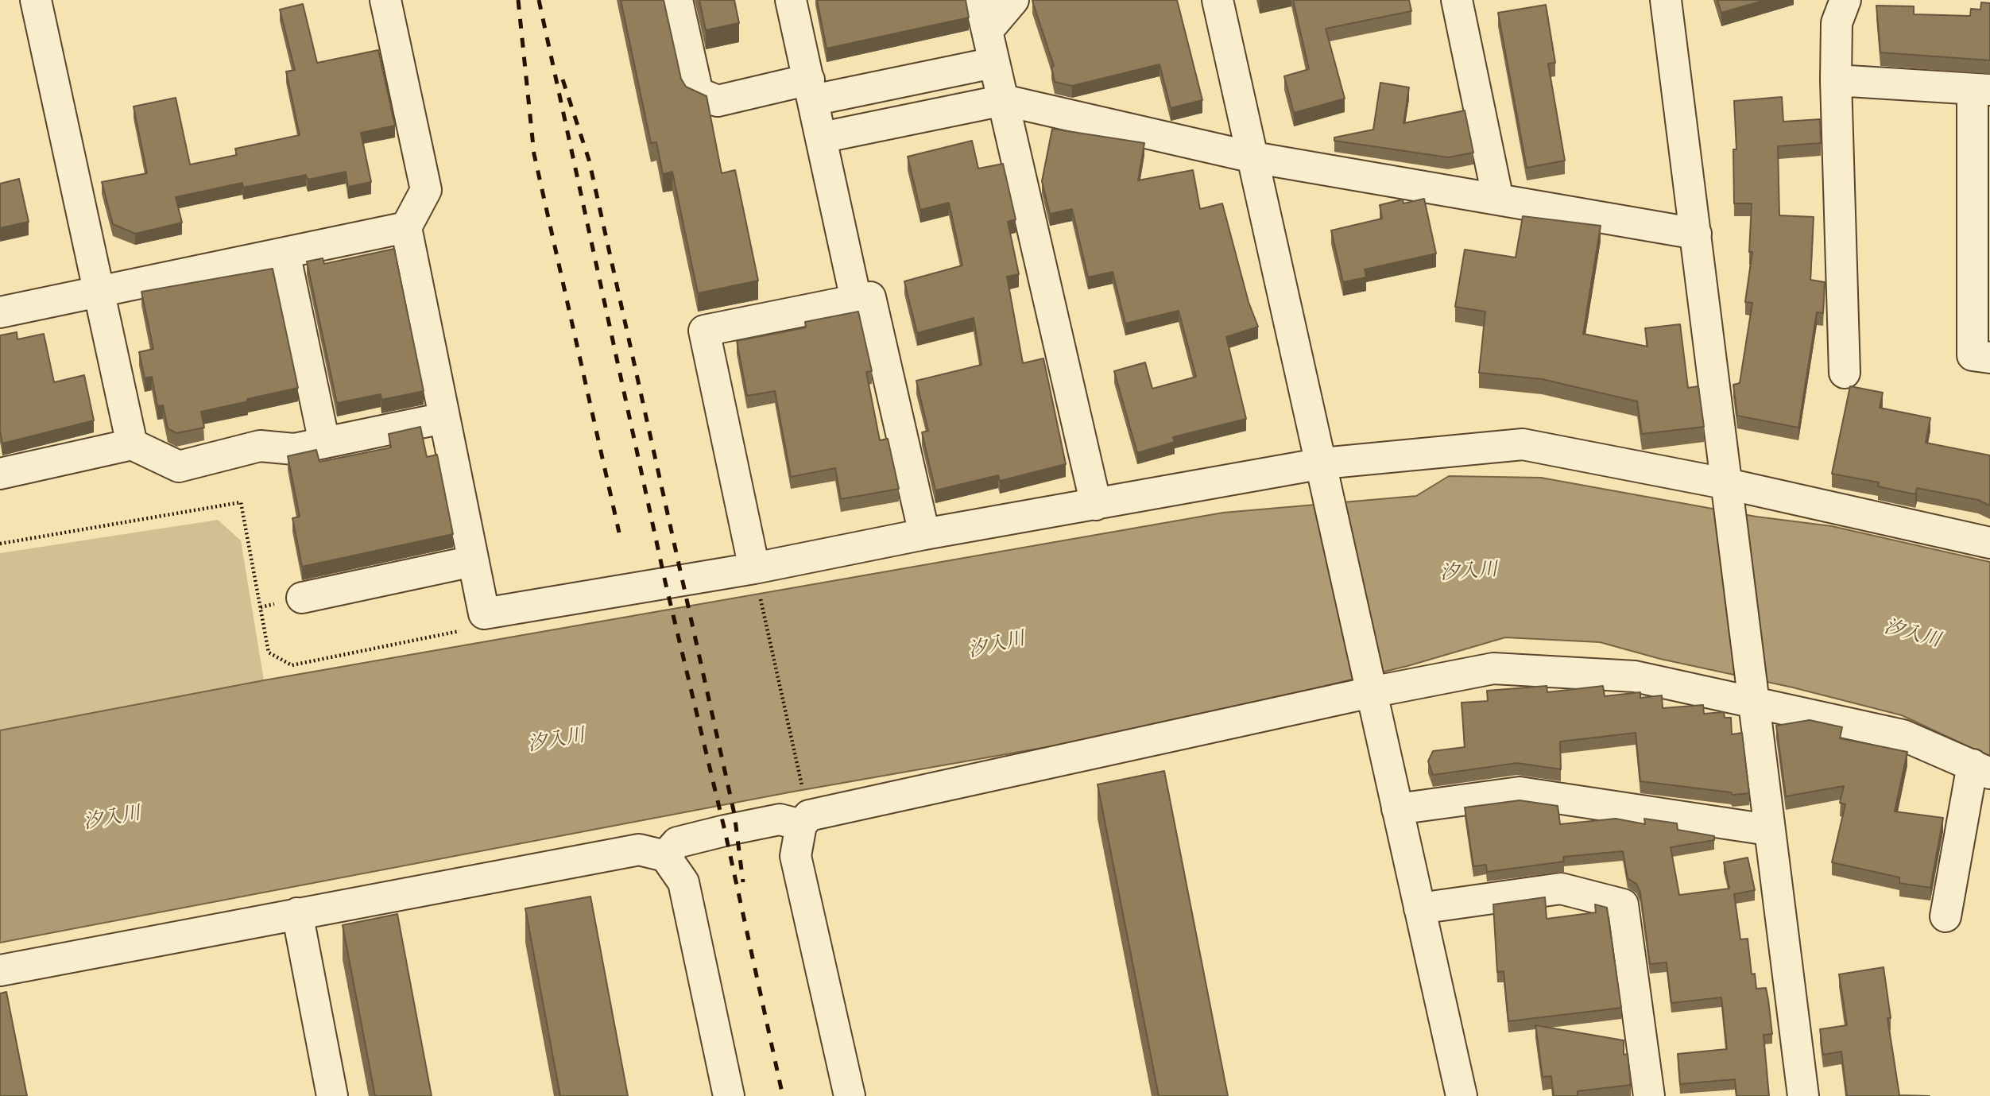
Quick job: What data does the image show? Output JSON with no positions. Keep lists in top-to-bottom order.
{
  "water": ["汐入川"]
}
